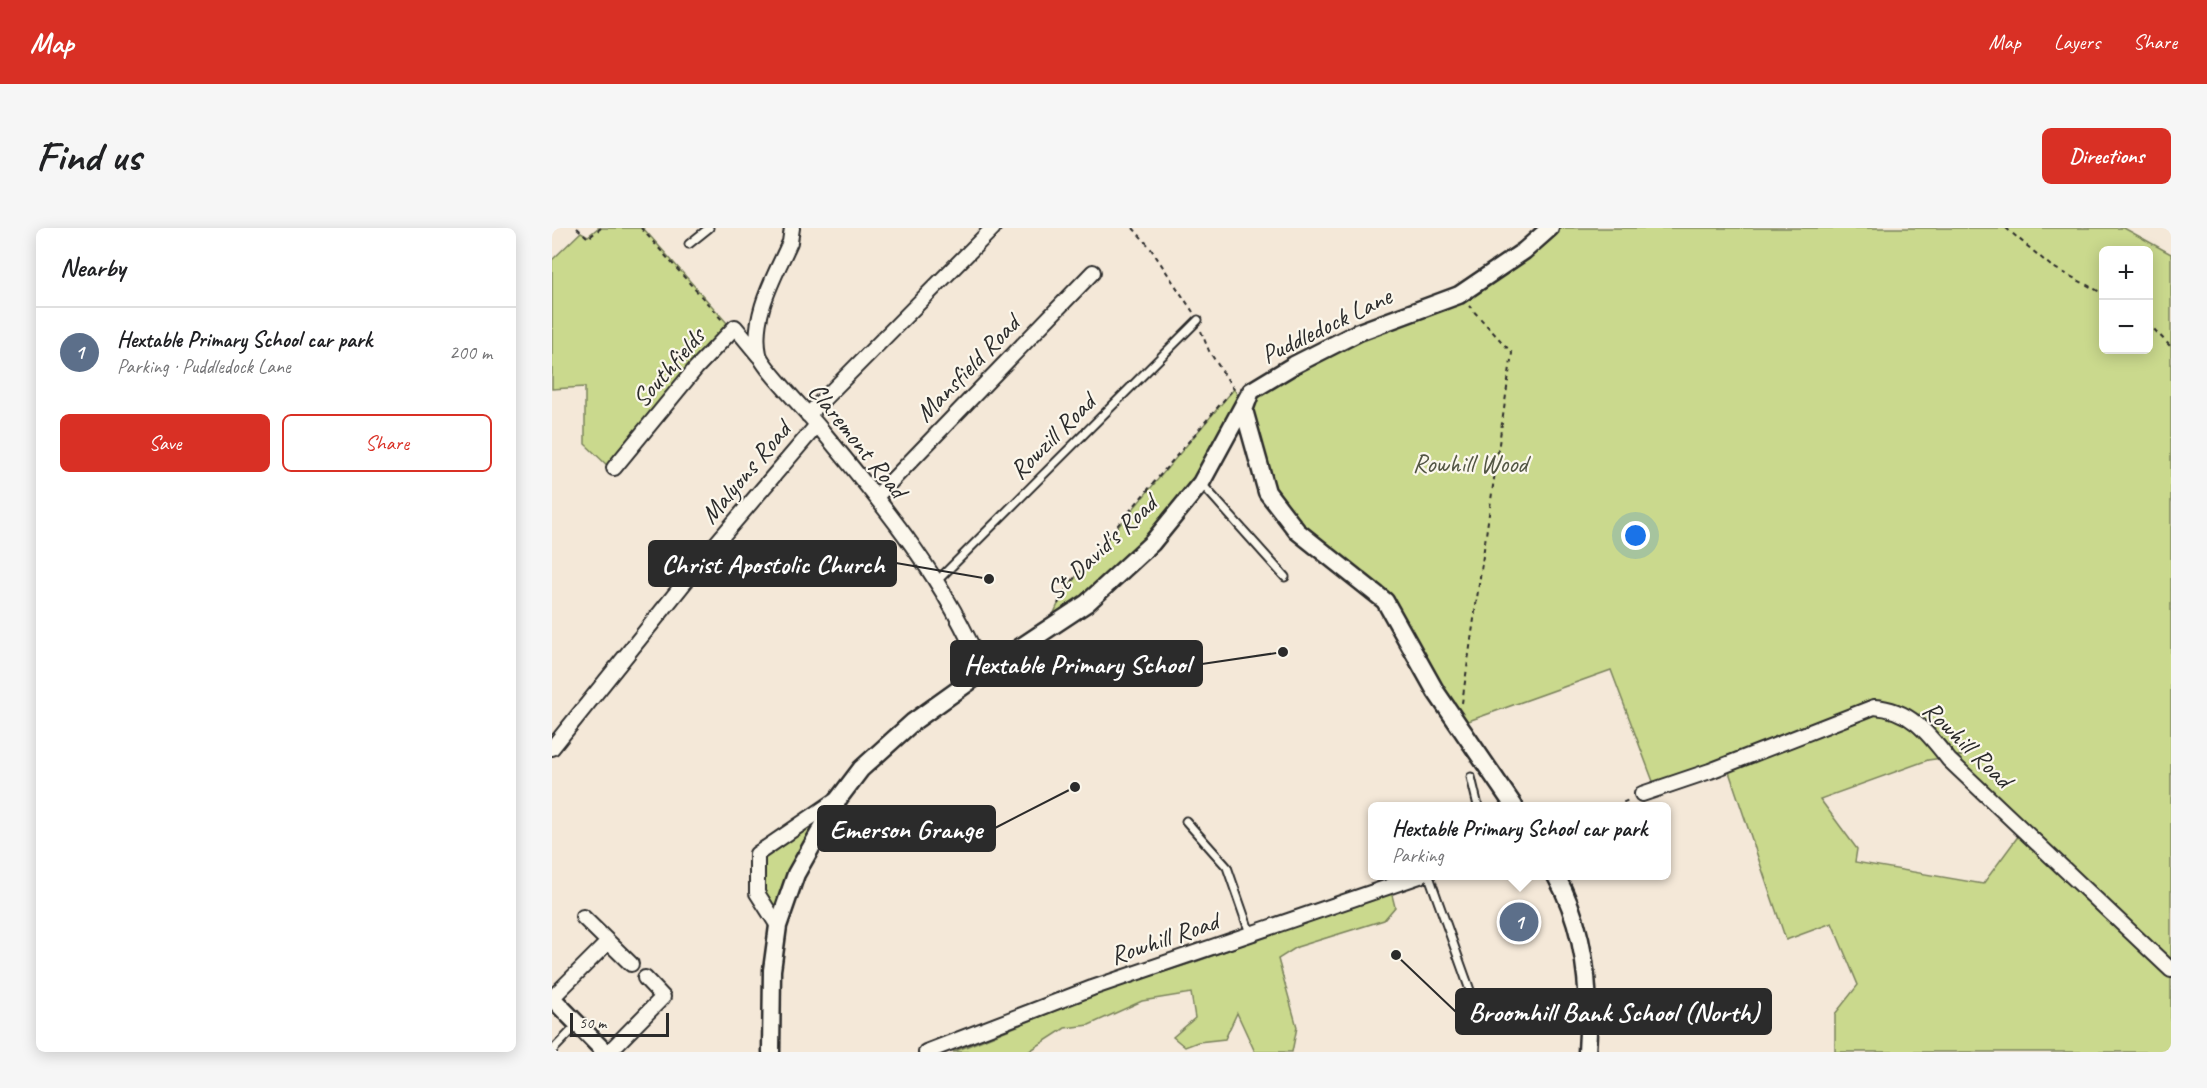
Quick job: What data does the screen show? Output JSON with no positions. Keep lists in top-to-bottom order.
{
  "streets": {
    "street": [
      "Puddledock Lane",
      "Southfields",
      "Mansfield Road",
      "Claremont Road",
      "Malyons Road",
      "St David's Road",
      "Rowhill Road"
    ],
    "lane": ["Rowzill Road"]
  },
  "crossings": [
    ["Puddledock Lane", "St David's Road"],
    ["Southfields", "Claremont Road"],
    ["Mansfield Road", "Claremont Road"],
    ["Rowzill Road", "Claremont Road"],
    ["Claremont Road", "Malyons Road"],
    ["Claremont Road", "St David's Road"]
  ],
  "parks": ["Rowhill Wood"],
  "places": [
    "Christ Apostolic Church",
    "Hextable Primary School",
    "Emerson Grange",
    "Broomhill Bank School (North)"
  ],
  "scale_bar": "50 m",
  "page": {
    "header": "Map",
    "nav": ["Map", "Layers", "Share"],
    "buttons": [
      "Directions",
      ["Save", "Share"]
    ],
    "title": "Find us",
    "heading": "Nearby",
    "map_buttons": ["+", "−"],
    "list": [
      {
        "mark": "1",
        "name": "Hextable Primary School car park",
        "note": "Parking · Puddledock Lane",
        "value": "200 m"
      }
    ],
    "popup": ["Hextable Primary School car park", "Parking"],
    "pins": "1",
    "scale": "50 m"
  }
}
